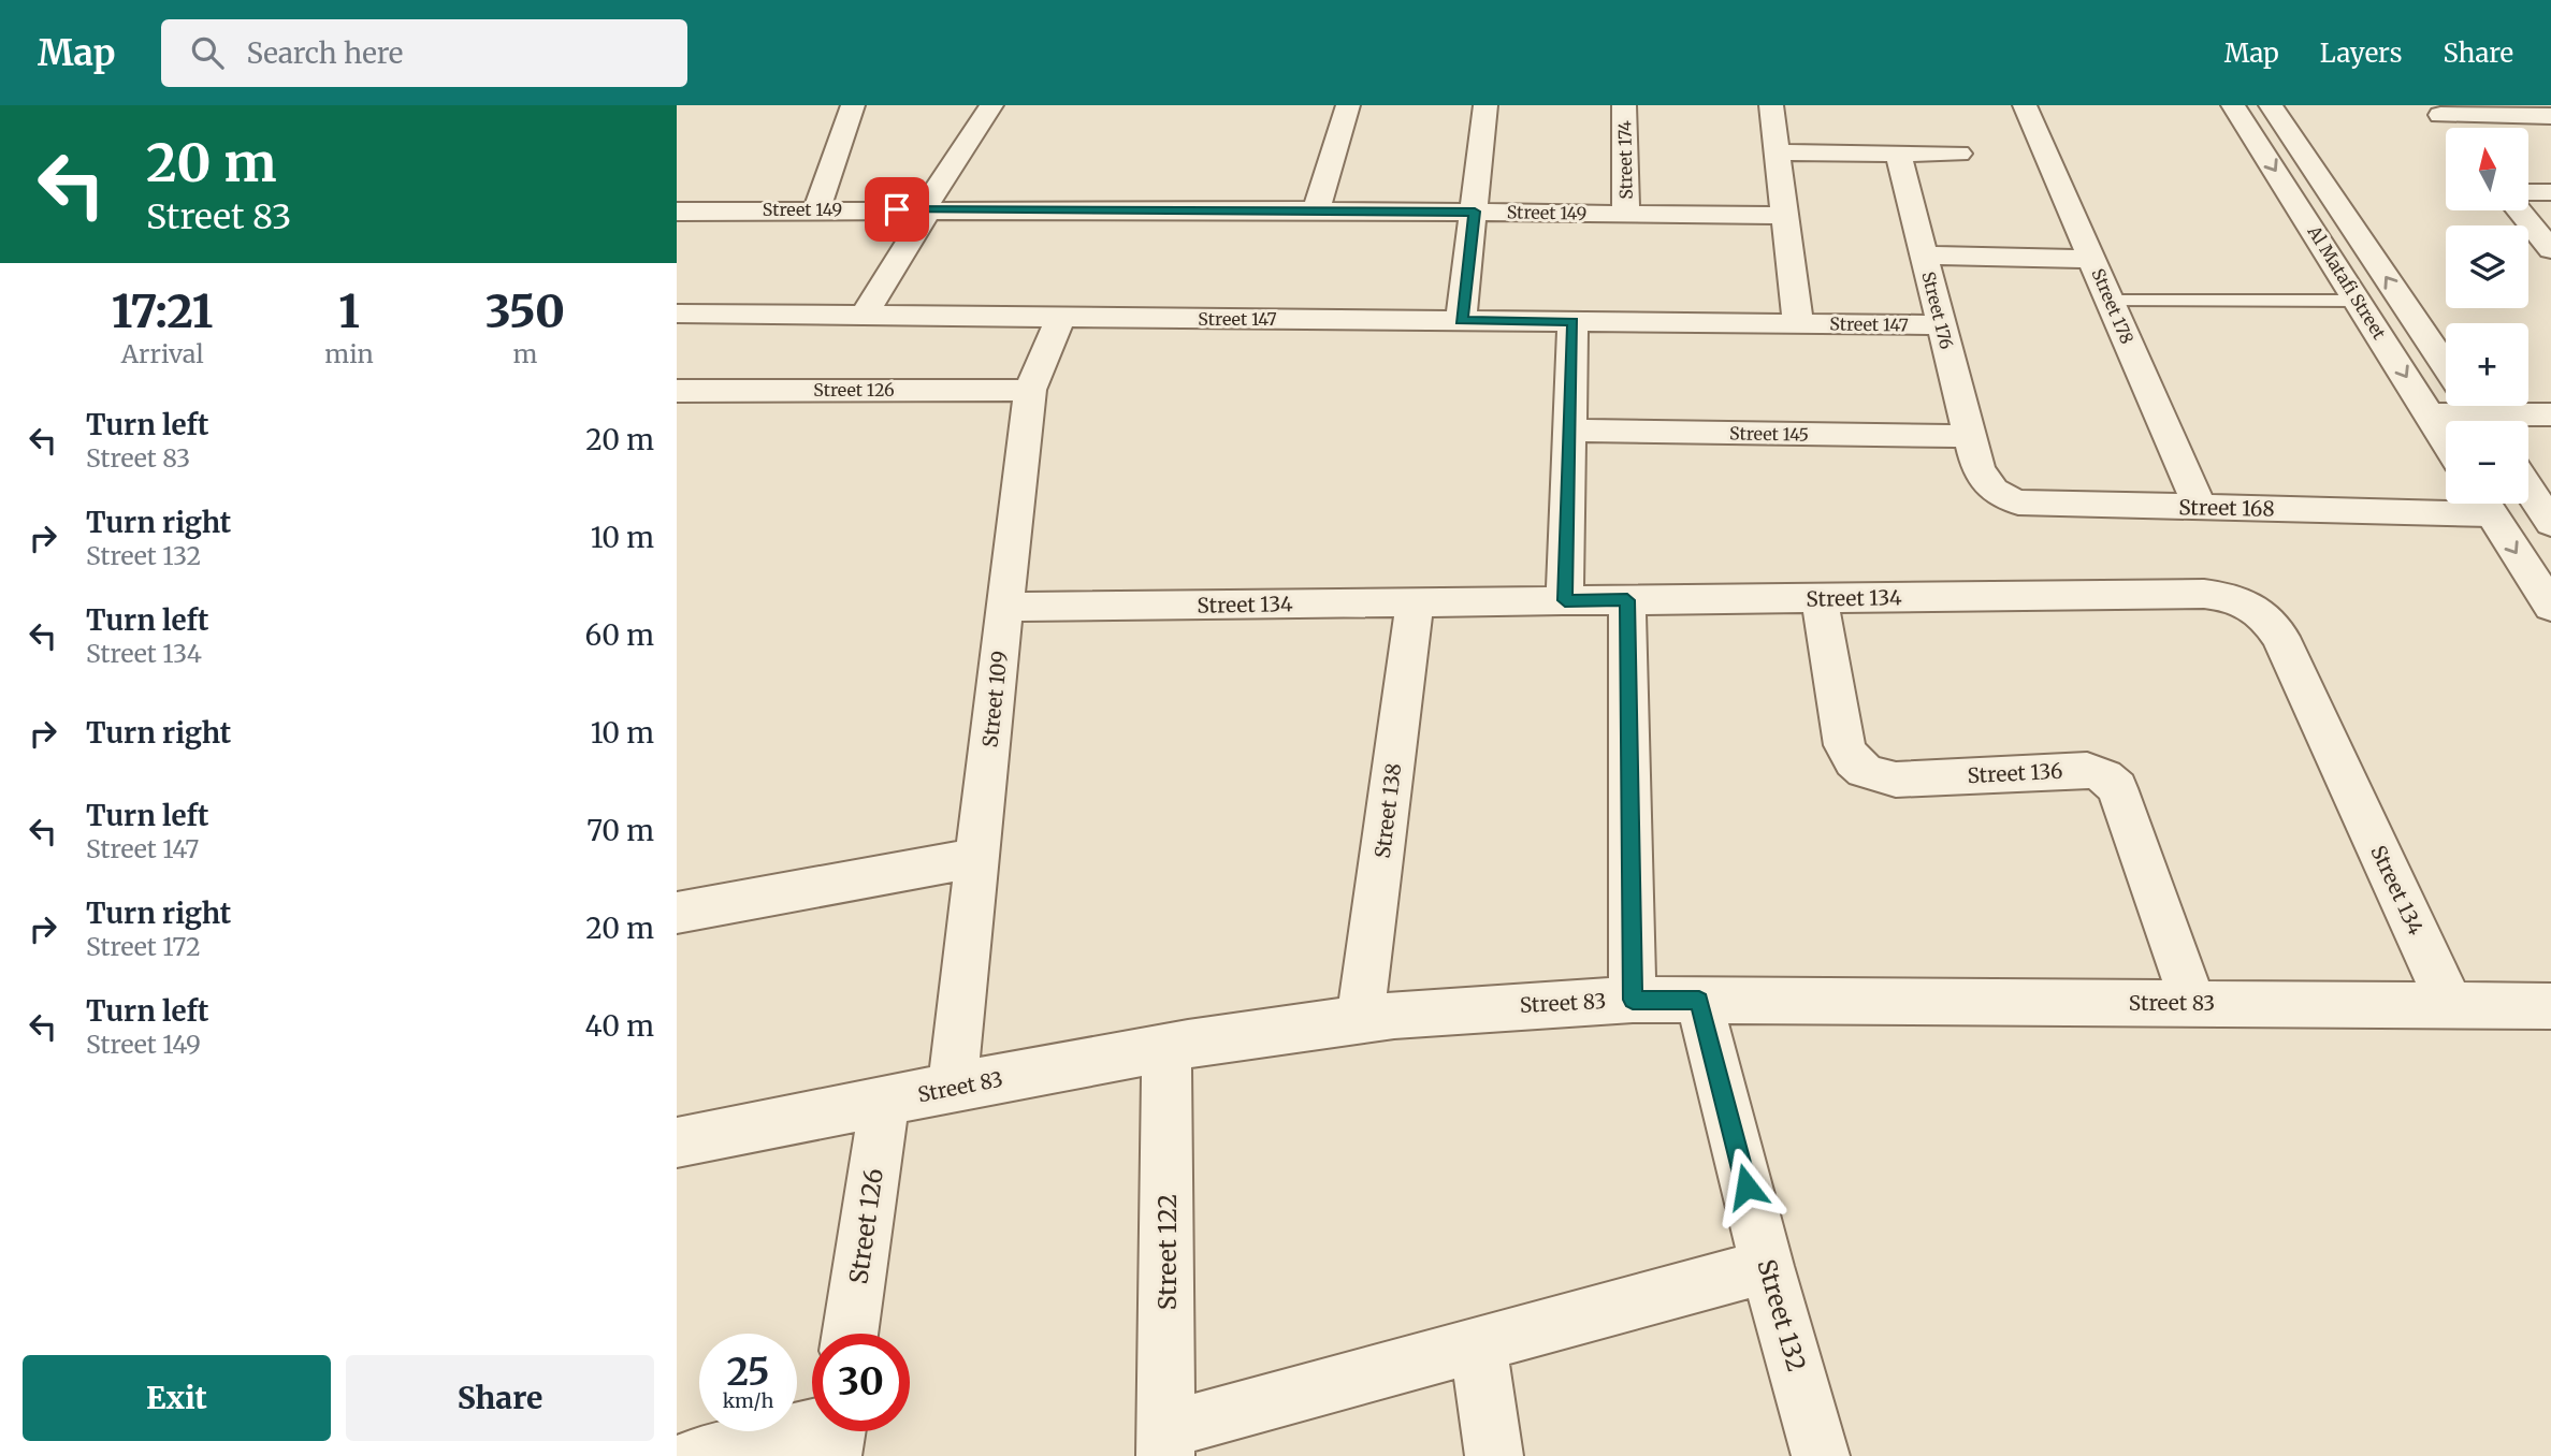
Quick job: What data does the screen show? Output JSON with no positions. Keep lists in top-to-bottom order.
{
  "streets": {
    "street": [
      "Street 174",
      "Street 149",
      "Al Matafi Street",
      "Street 178",
      "Street 176",
      "Street 147",
      "Street 126",
      "Street 145",
      "Street 168",
      "Street 134",
      "Street 109",
      "Street 136",
      "Street 138",
      "Street 83",
      "Street 122",
      "Street 132"
    ]
  },
  "crossings": [
    ["Street 174", "Street 149"],
    ["Street 178", "Street 168"],
    ["Street 176", "Street 147"],
    ["Street 176", "Street 145"],
    ["Street 176", "Street 168"],
    ["Street 147", "Street 109"],
    ["Street 126", "Street 109"],
    ["Street 126", "Street 83"],
    ["Street 145", "Street 168"],
    ["Street 134", "Street 109"],
    ["Street 134", "Street 136"],
    ["Street 134", "Street 138"],
    ["Street 134", "Street 83"],
    ["Street 109", "Street 83"],
    ["Street 136", "Street 83"],
    ["Street 138", "Street 83"],
    ["Street 83", "Street 122"],
    ["Street 83", "Street 132"]
  ],
  "north": "top",
  "page": {
    "header": "Map",
    "search": "Search here",
    "nav": ["Map", "Layers", "Share"],
    "turn": ["20 m", "Street 83"],
    "map_buttons": ["+", "−"],
    "eta": [
      "17:21",
      "Arrival",
      "1",
      "min",
      "350",
      "m"
    ],
    "list": [
      {
        "name": "Turn left",
        "note": "Street 83",
        "value": "20 m"
      },
      {
        "name": "Turn right",
        "note": "Street 132",
        "value": "10 m"
      },
      {
        "name": "Turn left",
        "note": "Street 134",
        "value": "60 m"
      },
      {
        "name": "Turn right",
        "value": "10 m"
      },
      {
        "name": "Turn left",
        "note": "Street 147",
        "value": "70 m"
      },
      {
        "name": "Turn right",
        "note": "Street 172",
        "value": "20 m"
      },
      {
        "name": "Turn left",
        "note": "Street 149",
        "value": "40 m"
      }
    ],
    "speed": "25 km/h",
    "limit": "30",
    "buttons": ["Exit", "Share"]
  }
}
